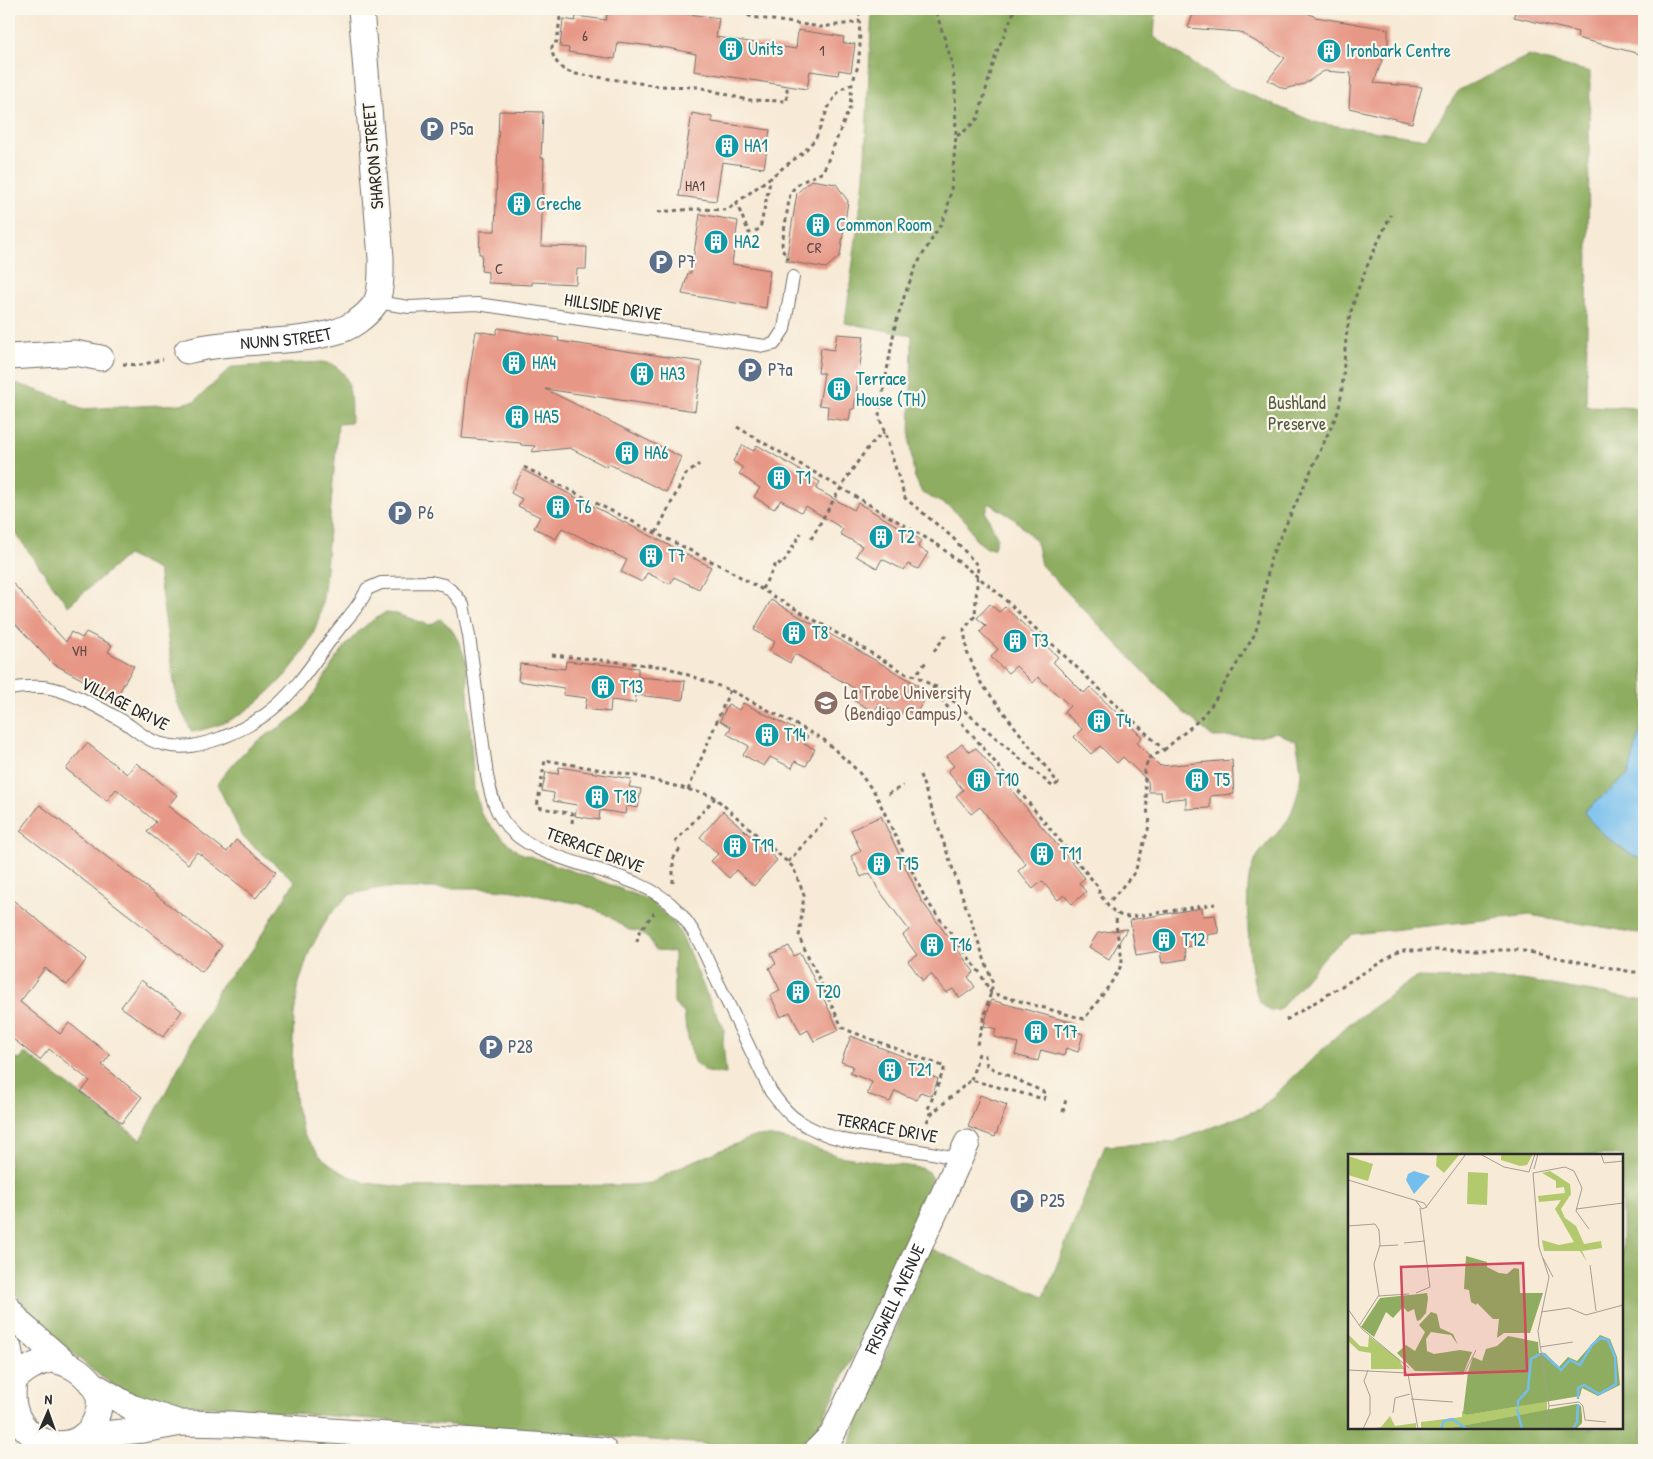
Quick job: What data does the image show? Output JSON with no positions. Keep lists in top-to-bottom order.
{
  "streets": {
    "street": ["SHARON STREET", "NUNN STREET", "FRISWELL AVENUE"],
    "lane": ["HILLSIDE DRIVE", "VILLAGE DRIVE", "TERRACE DRIVE"]
  },
  "crossings": [
    ["SHARON STREET", "HILLSIDE DRIVE"],
    ["SHARON STREET", "NUNN STREET"],
    ["HILLSIDE DRIVE", "NUNN STREET"],
    ["VILLAGE DRIVE", "TERRACE DRIVE"],
    ["TERRACE DRIVE", "FRISWELL AVENUE"]
  ],
  "parks": ["Bushland Preserve"],
  "places": {
    "building": [
      "Units",
      "Ironbark Centre",
      "HA1",
      "Creche",
      "Common Room",
      "HA2",
      "HA4",
      "HA3",
      "Terrace House (TH)",
      "HA5",
      "HA6",
      "T1",
      "T6",
      "T2",
      "T7",
      "T8",
      "T3",
      "T13",
      "T4",
      "T14",
      "T10",
      "T5",
      "T18",
      "T19",
      "T11",
      "T15",
      "T12",
      "T16",
      "T20",
      "T17",
      "T21"
    ],
    "parking": [
      "P5a",
      "P7",
      "P7a",
      "P6",
      "P28",
      "P25"
    ],
    "school or university": ["La Trobe University (Bendigo Campus)"]
  },
  "house_numbers": [
    "6",
    "1",
    "HA1",
    "CR",
    "C",
    "VH"
  ],
  "north": "top"
}
